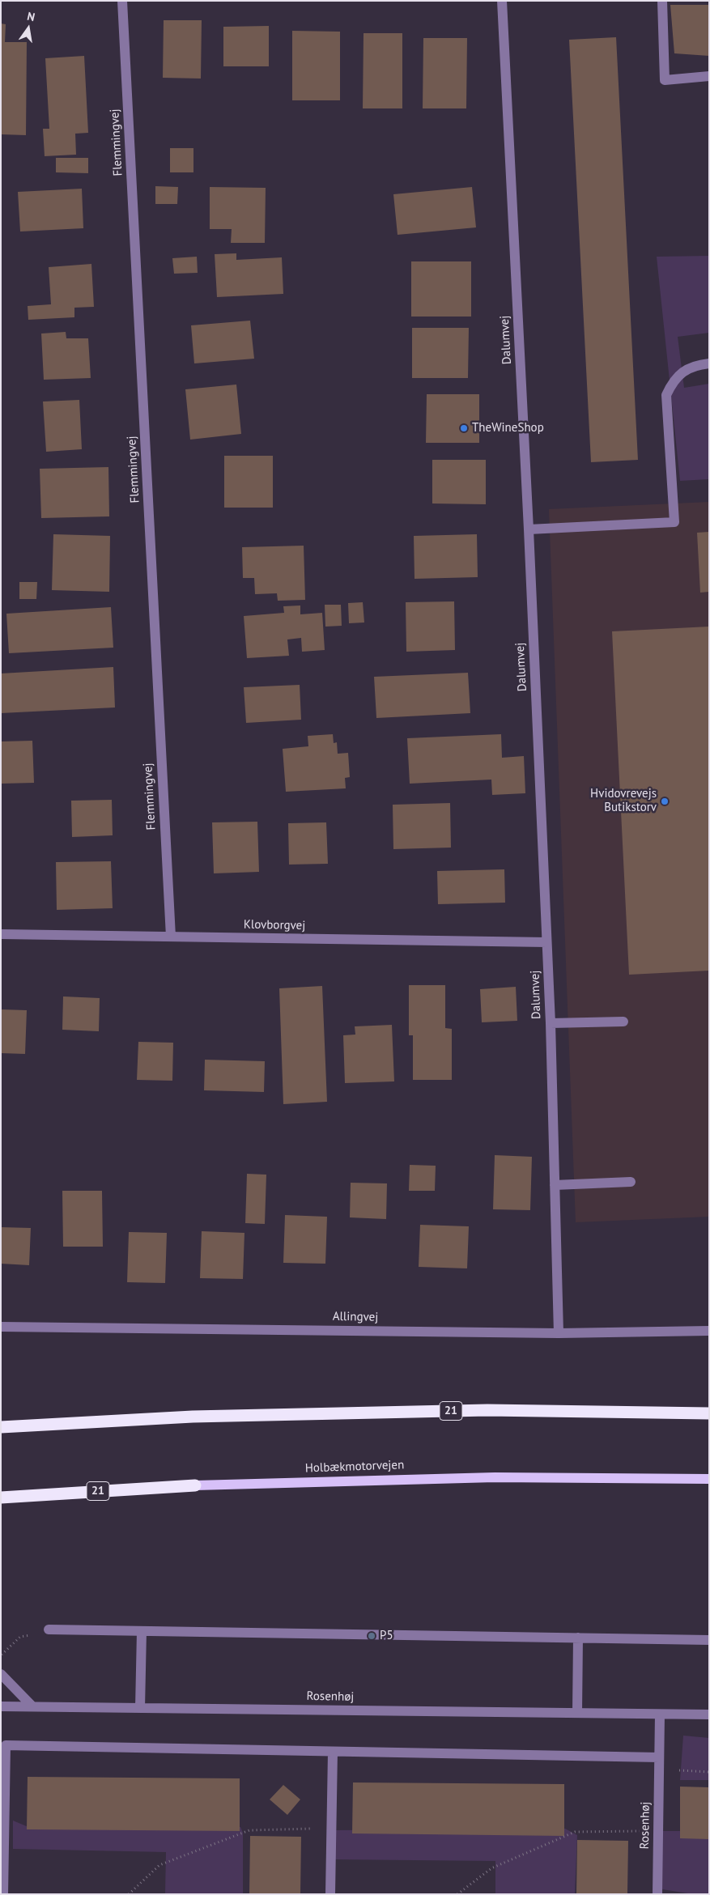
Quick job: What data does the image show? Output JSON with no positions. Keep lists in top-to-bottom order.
{
  "streets": {
    "highway": ["21", "Holbækmotorvejen"],
    "street": [
      "Flemmingvej",
      "Dalumvej",
      "Klovborgvej",
      "Allingvej",
      "Rosenhøj"
    ]
  },
  "crossings": [
    ["Flemmingvej", "Klovborgvej"],
    ["Dalumvej", "Klovborgvej"],
    ["Dalumvej", "Allingvej"]
  ],
  "places": ["TheWineShop", "Hvidovrevejs Butikstorv", "P5"],
  "north": "top"
}
